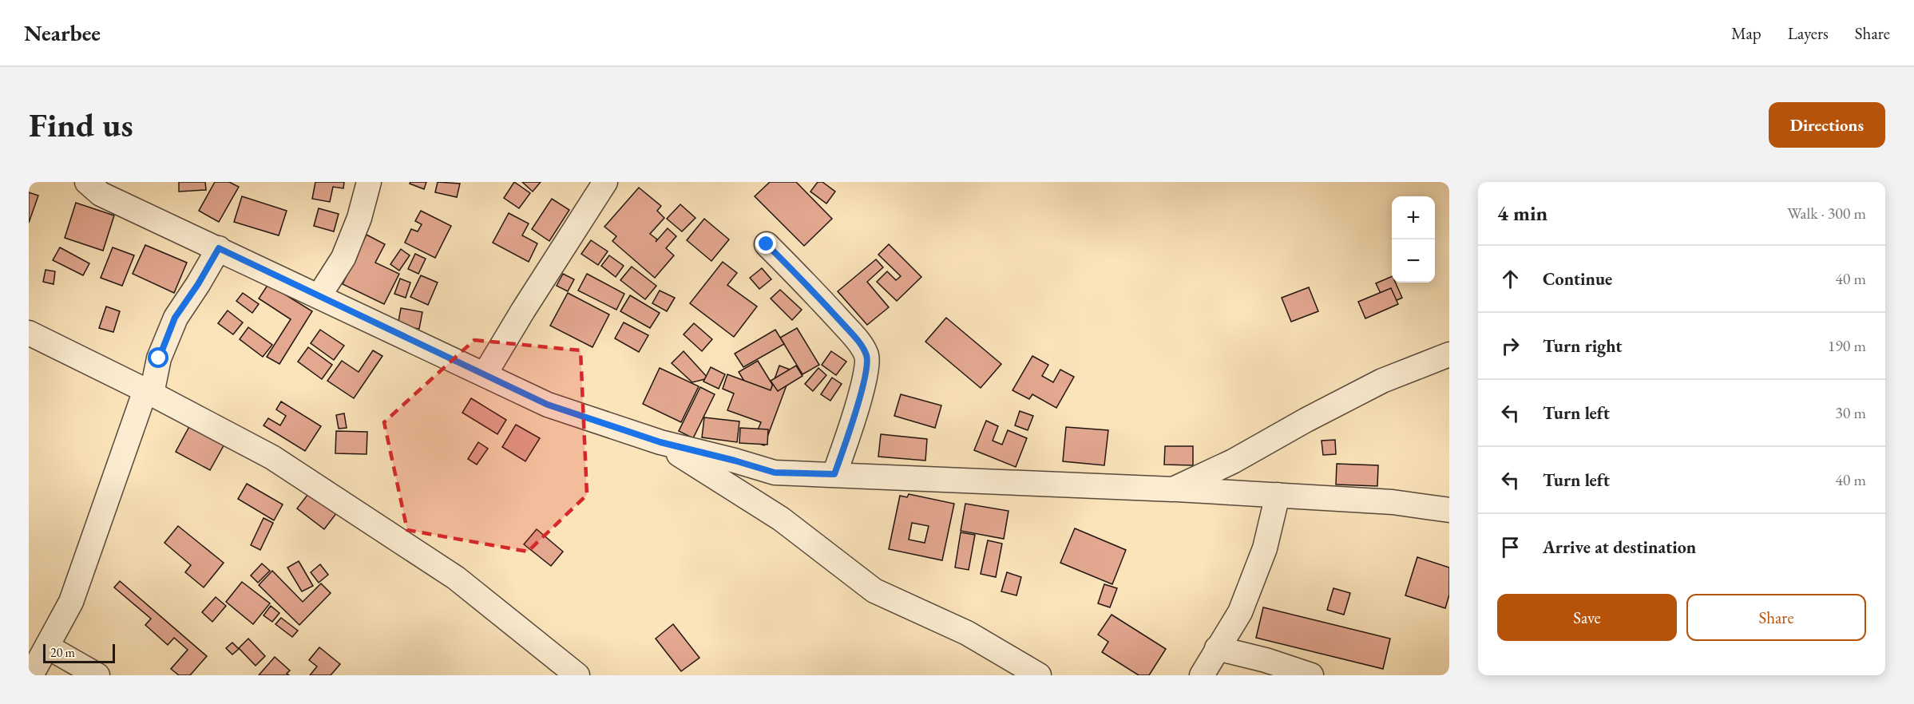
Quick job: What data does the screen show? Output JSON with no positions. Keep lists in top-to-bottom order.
{
  "scale_bar": "20 m",
  "page": {
    "header": "Nearbee",
    "nav": ["Map", "Layers", "Share"],
    "buttons": [
      "Directions",
      ["Save", "Share"]
    ],
    "title": "Find us",
    "heading": ["4 min", "Walk · 300 m"],
    "map_buttons": ["+", "−"],
    "list": [
      ["Continue", "40 m"],
      ["Turn right", "190 m"],
      ["Turn left", "30 m"],
      ["Turn left", "40 m"],
      "Arrive at destination"
    ],
    "scale": "20 m"
  }
}
